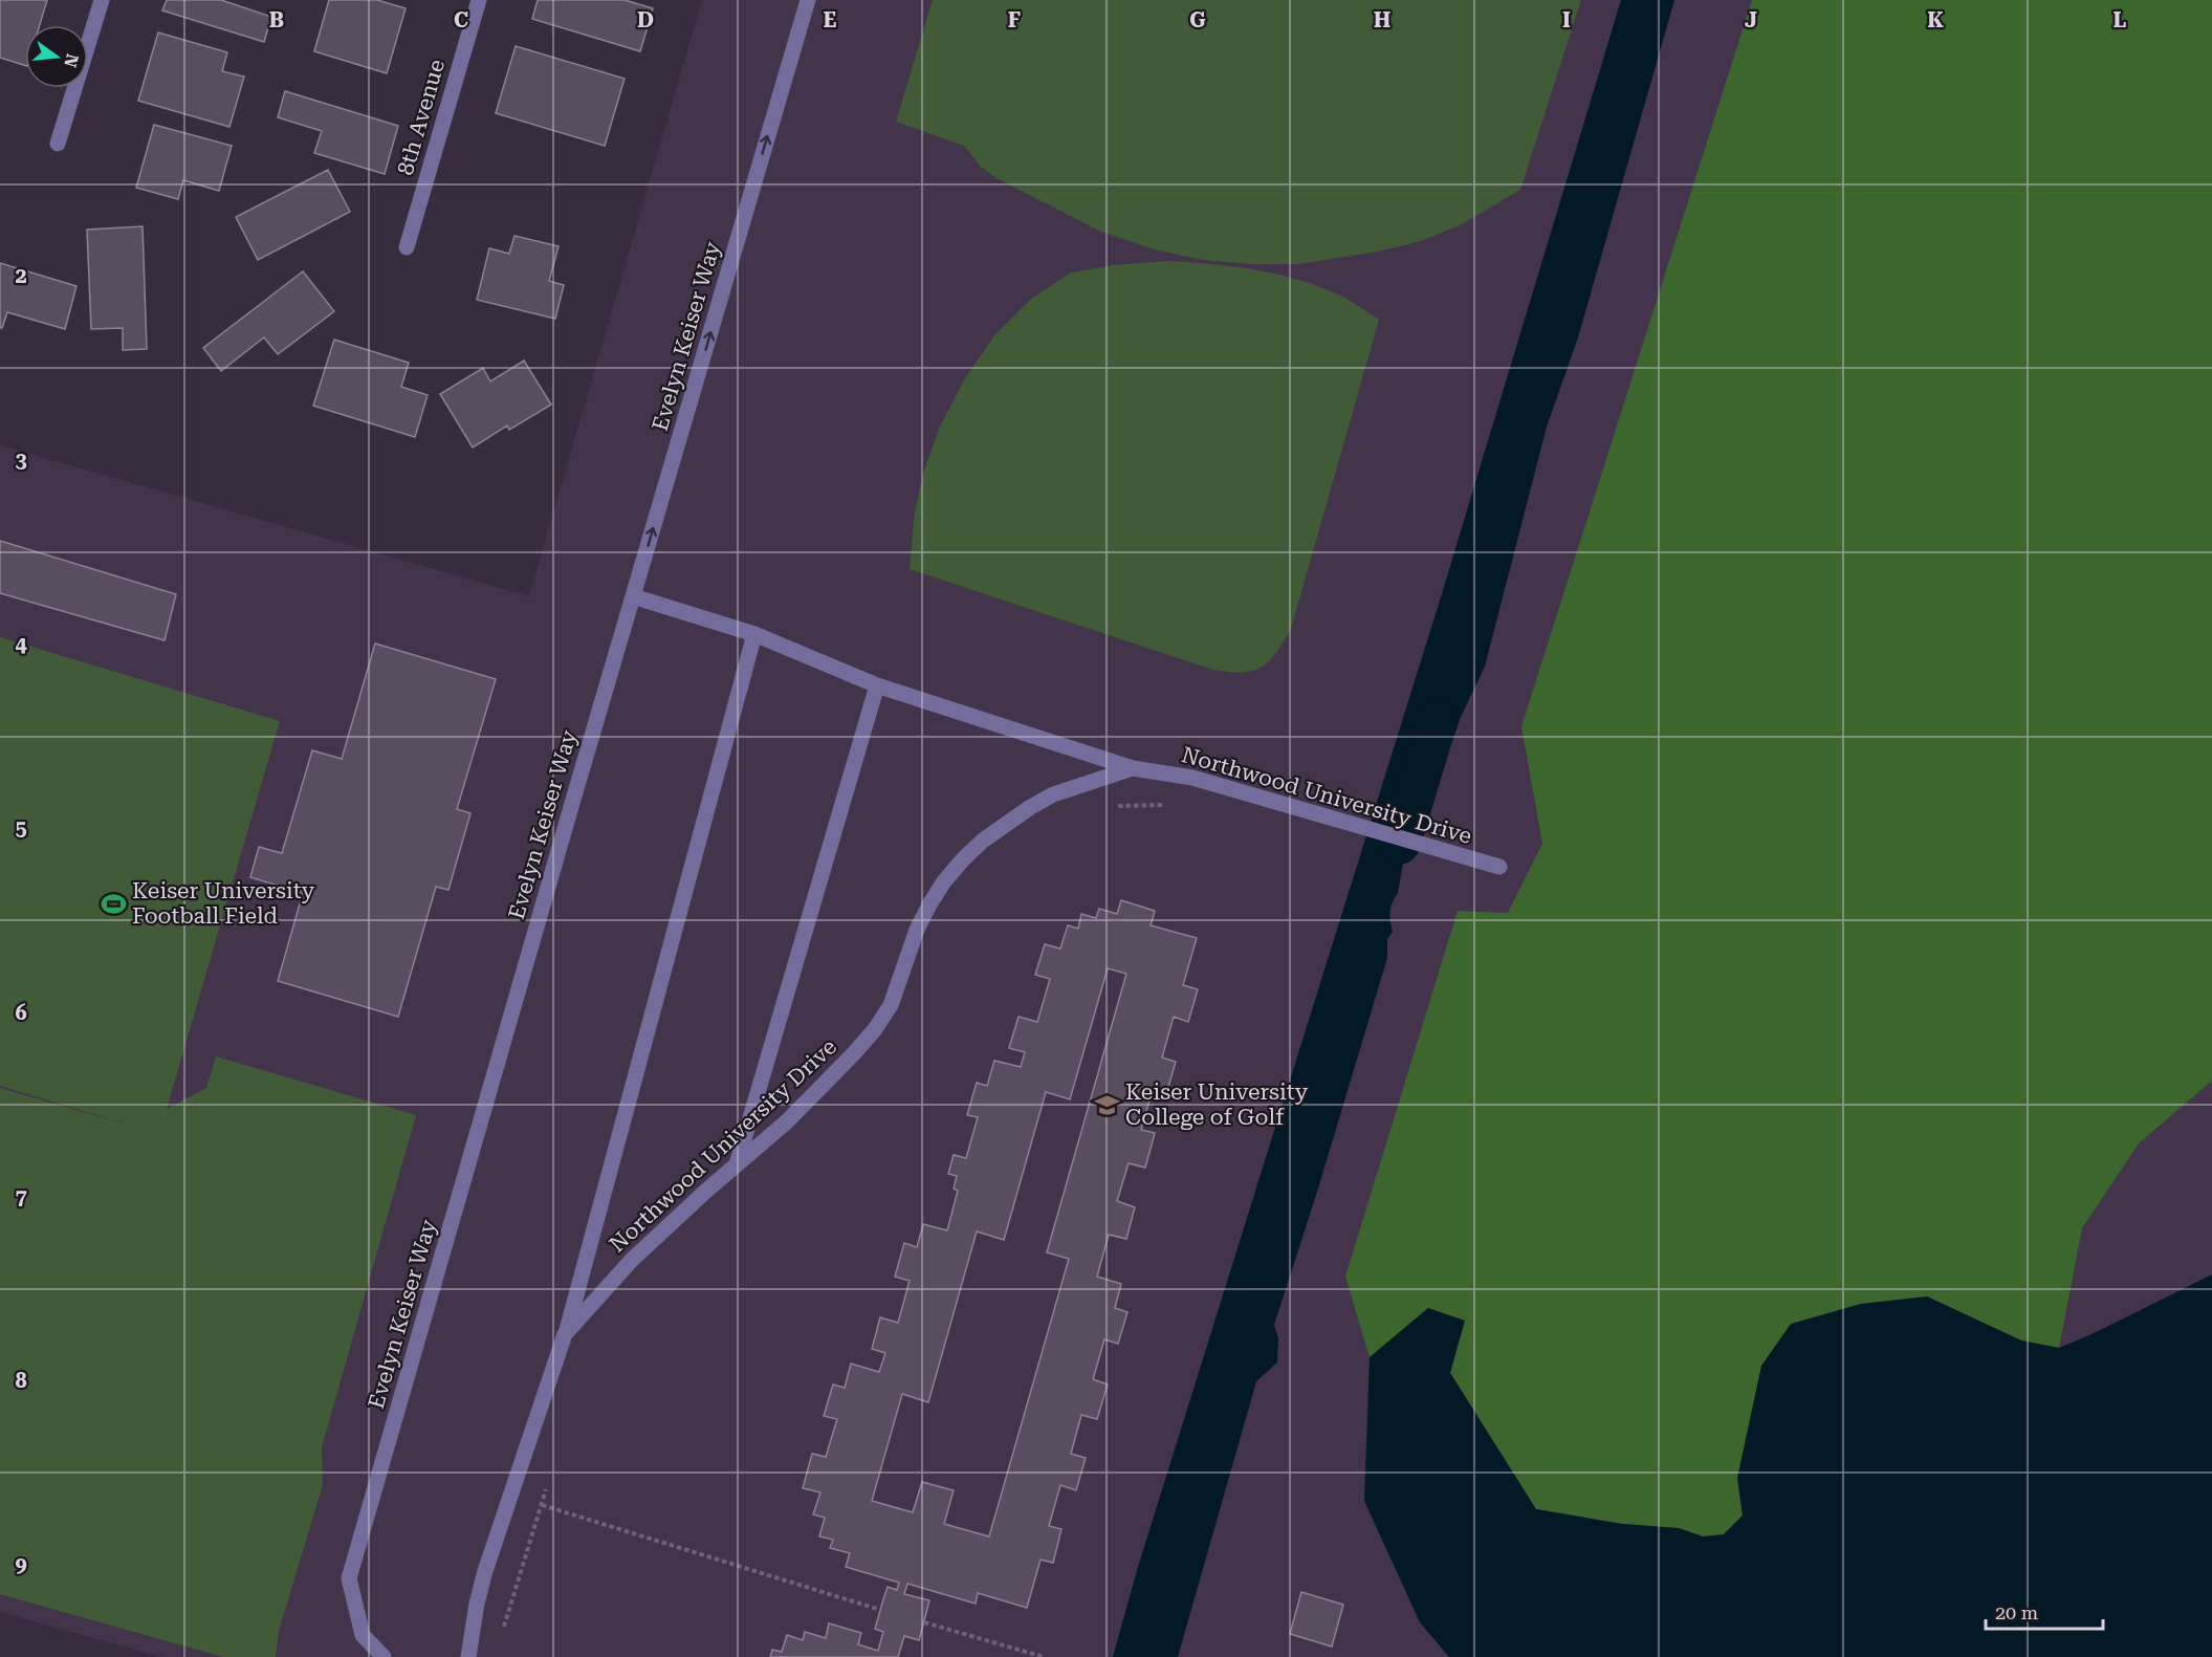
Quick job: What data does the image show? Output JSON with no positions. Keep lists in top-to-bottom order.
{
  "streets": {
    "street": ["8th Avenue", "Evelyn Keiser Way", "Northwood University Drive"]
  },
  "one_way": ["Evelyn Keiser Way"],
  "places": {
    "sports": ["Keiser University Football Field"],
    "school or university": ["Keiser University College of Golf"]
  },
  "scale_bar": "20 m",
  "north": "right",
  "grid": {
    "columns": [
      "B",
      "C",
      "D",
      "E",
      "F",
      "G",
      "H",
      "I",
      "J",
      "K",
      "L"
    ],
    "rows": [
      "2",
      "3",
      "4",
      "5",
      "6",
      "7",
      "8",
      "9"
    ]
  }
}
